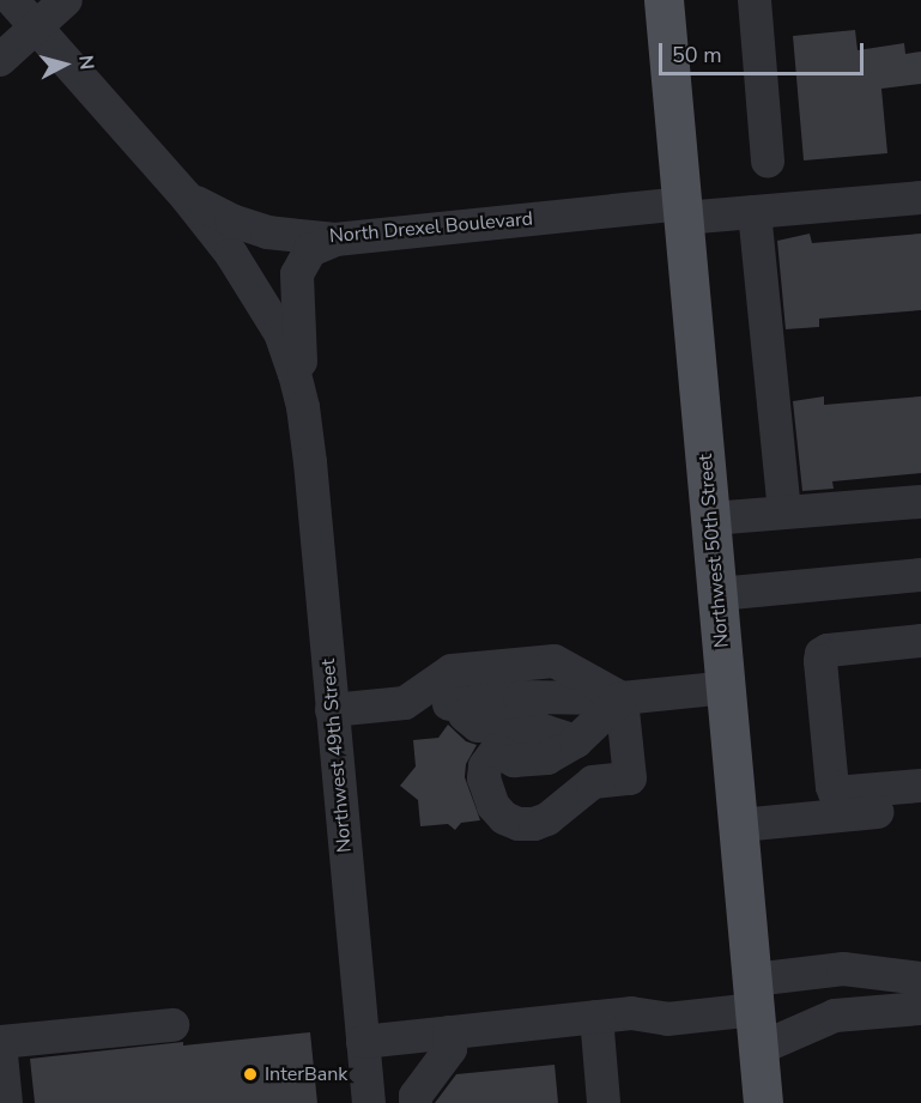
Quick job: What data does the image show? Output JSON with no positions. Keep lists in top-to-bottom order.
{
  "streets": {
    "main road": ["Northwest 50th Street"],
    "street": ["North Drexel Boulevard", "Northwest 49th Street"]
  },
  "crossings": [
    ["North Drexel Boulevard", "Northwest 50th Street"],
    ["North Drexel Boulevard", "Northwest 49th Street"]
  ],
  "places": ["InterBank"],
  "scale_bar": "50 m",
  "north": "right"
}
